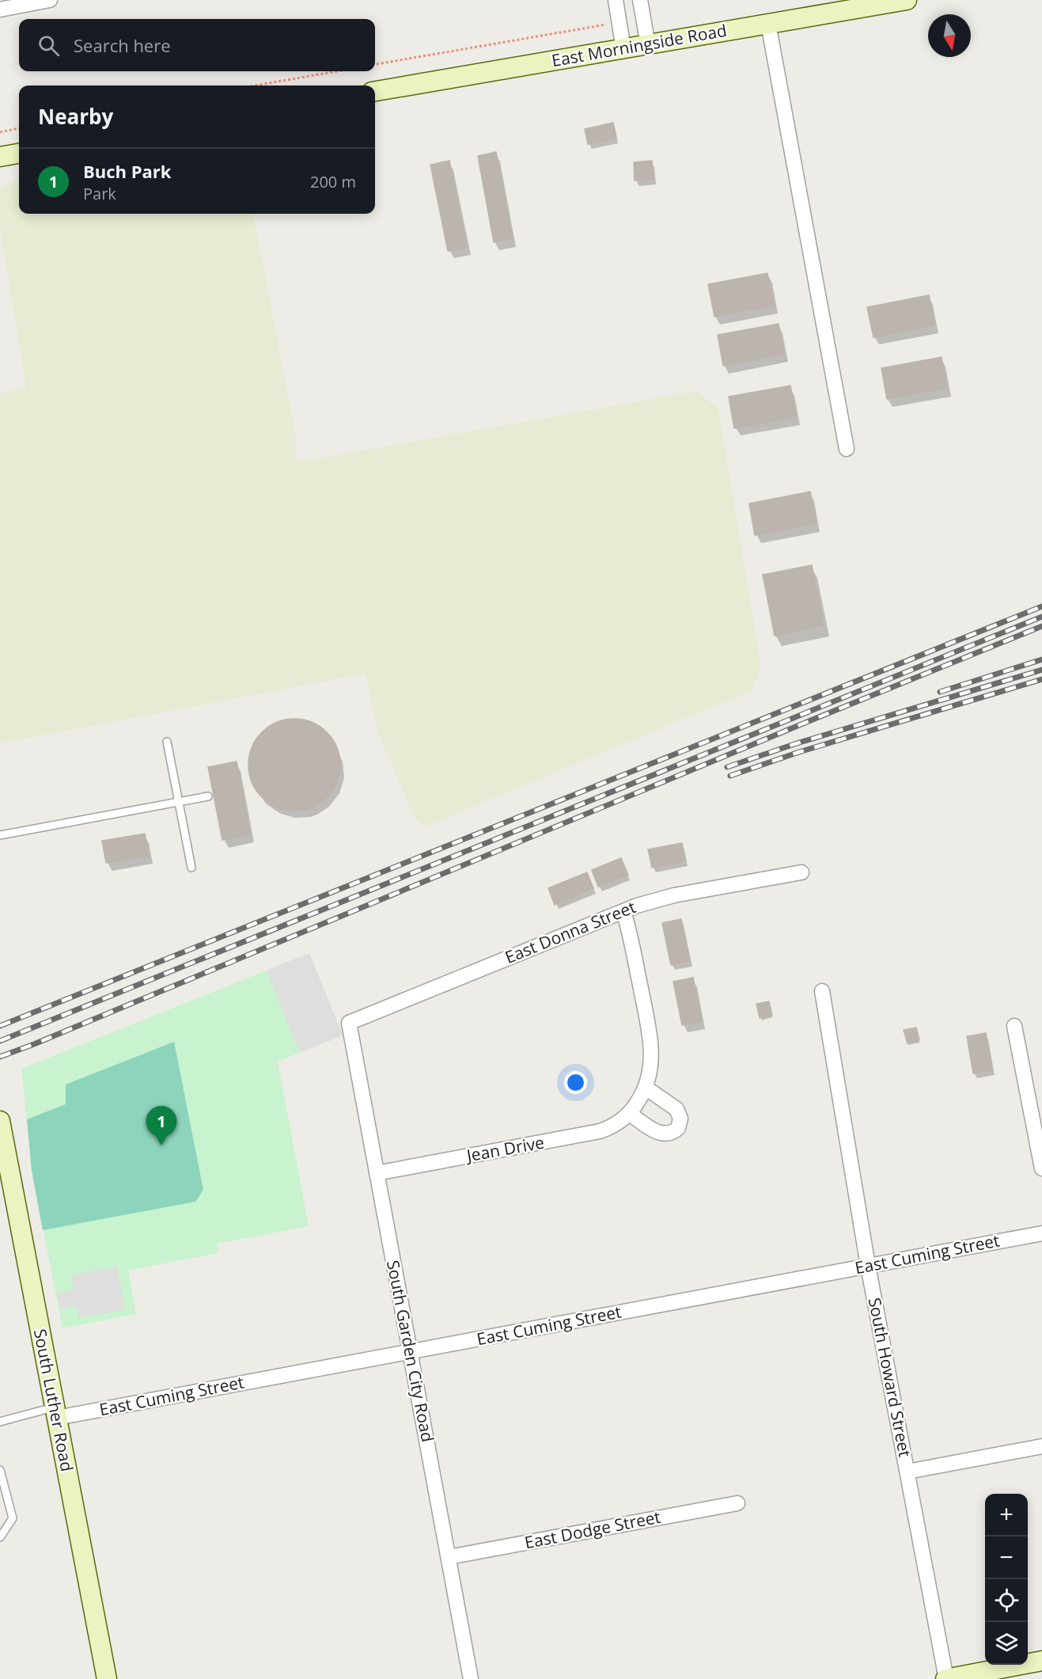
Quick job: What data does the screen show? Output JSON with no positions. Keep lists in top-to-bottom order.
{
  "streets": {
    "street": [
      "East Morningside Road",
      "East Donna Street",
      "Jean Drive",
      "East Cuming Street",
      "South Garden City Road",
      "South Howard Street",
      "South Luther Road",
      "East Dodge Street"
    ]
  },
  "crossings": [
    ["East Donna Street", "Jean Drive"],
    ["East Donna Street", "South Garden City Road"],
    ["Jean Drive", "South Garden City Road"],
    ["East Cuming Street", "South Garden City Road"],
    ["East Cuming Street", "South Howard Street"],
    ["East Cuming Street", "South Luther Road"],
    ["South Garden City Road", "East Dodge Street"]
  ],
  "north": "bottom",
  "page": {
    "search": "Search here",
    "heading": "Nearby",
    "list": [
      {
        "mark": "1",
        "name": "Buch Park",
        "note": "Park",
        "value": "200 m"
      }
    ],
    "pins": "1",
    "map_buttons": ["+", "−"]
  }
}
